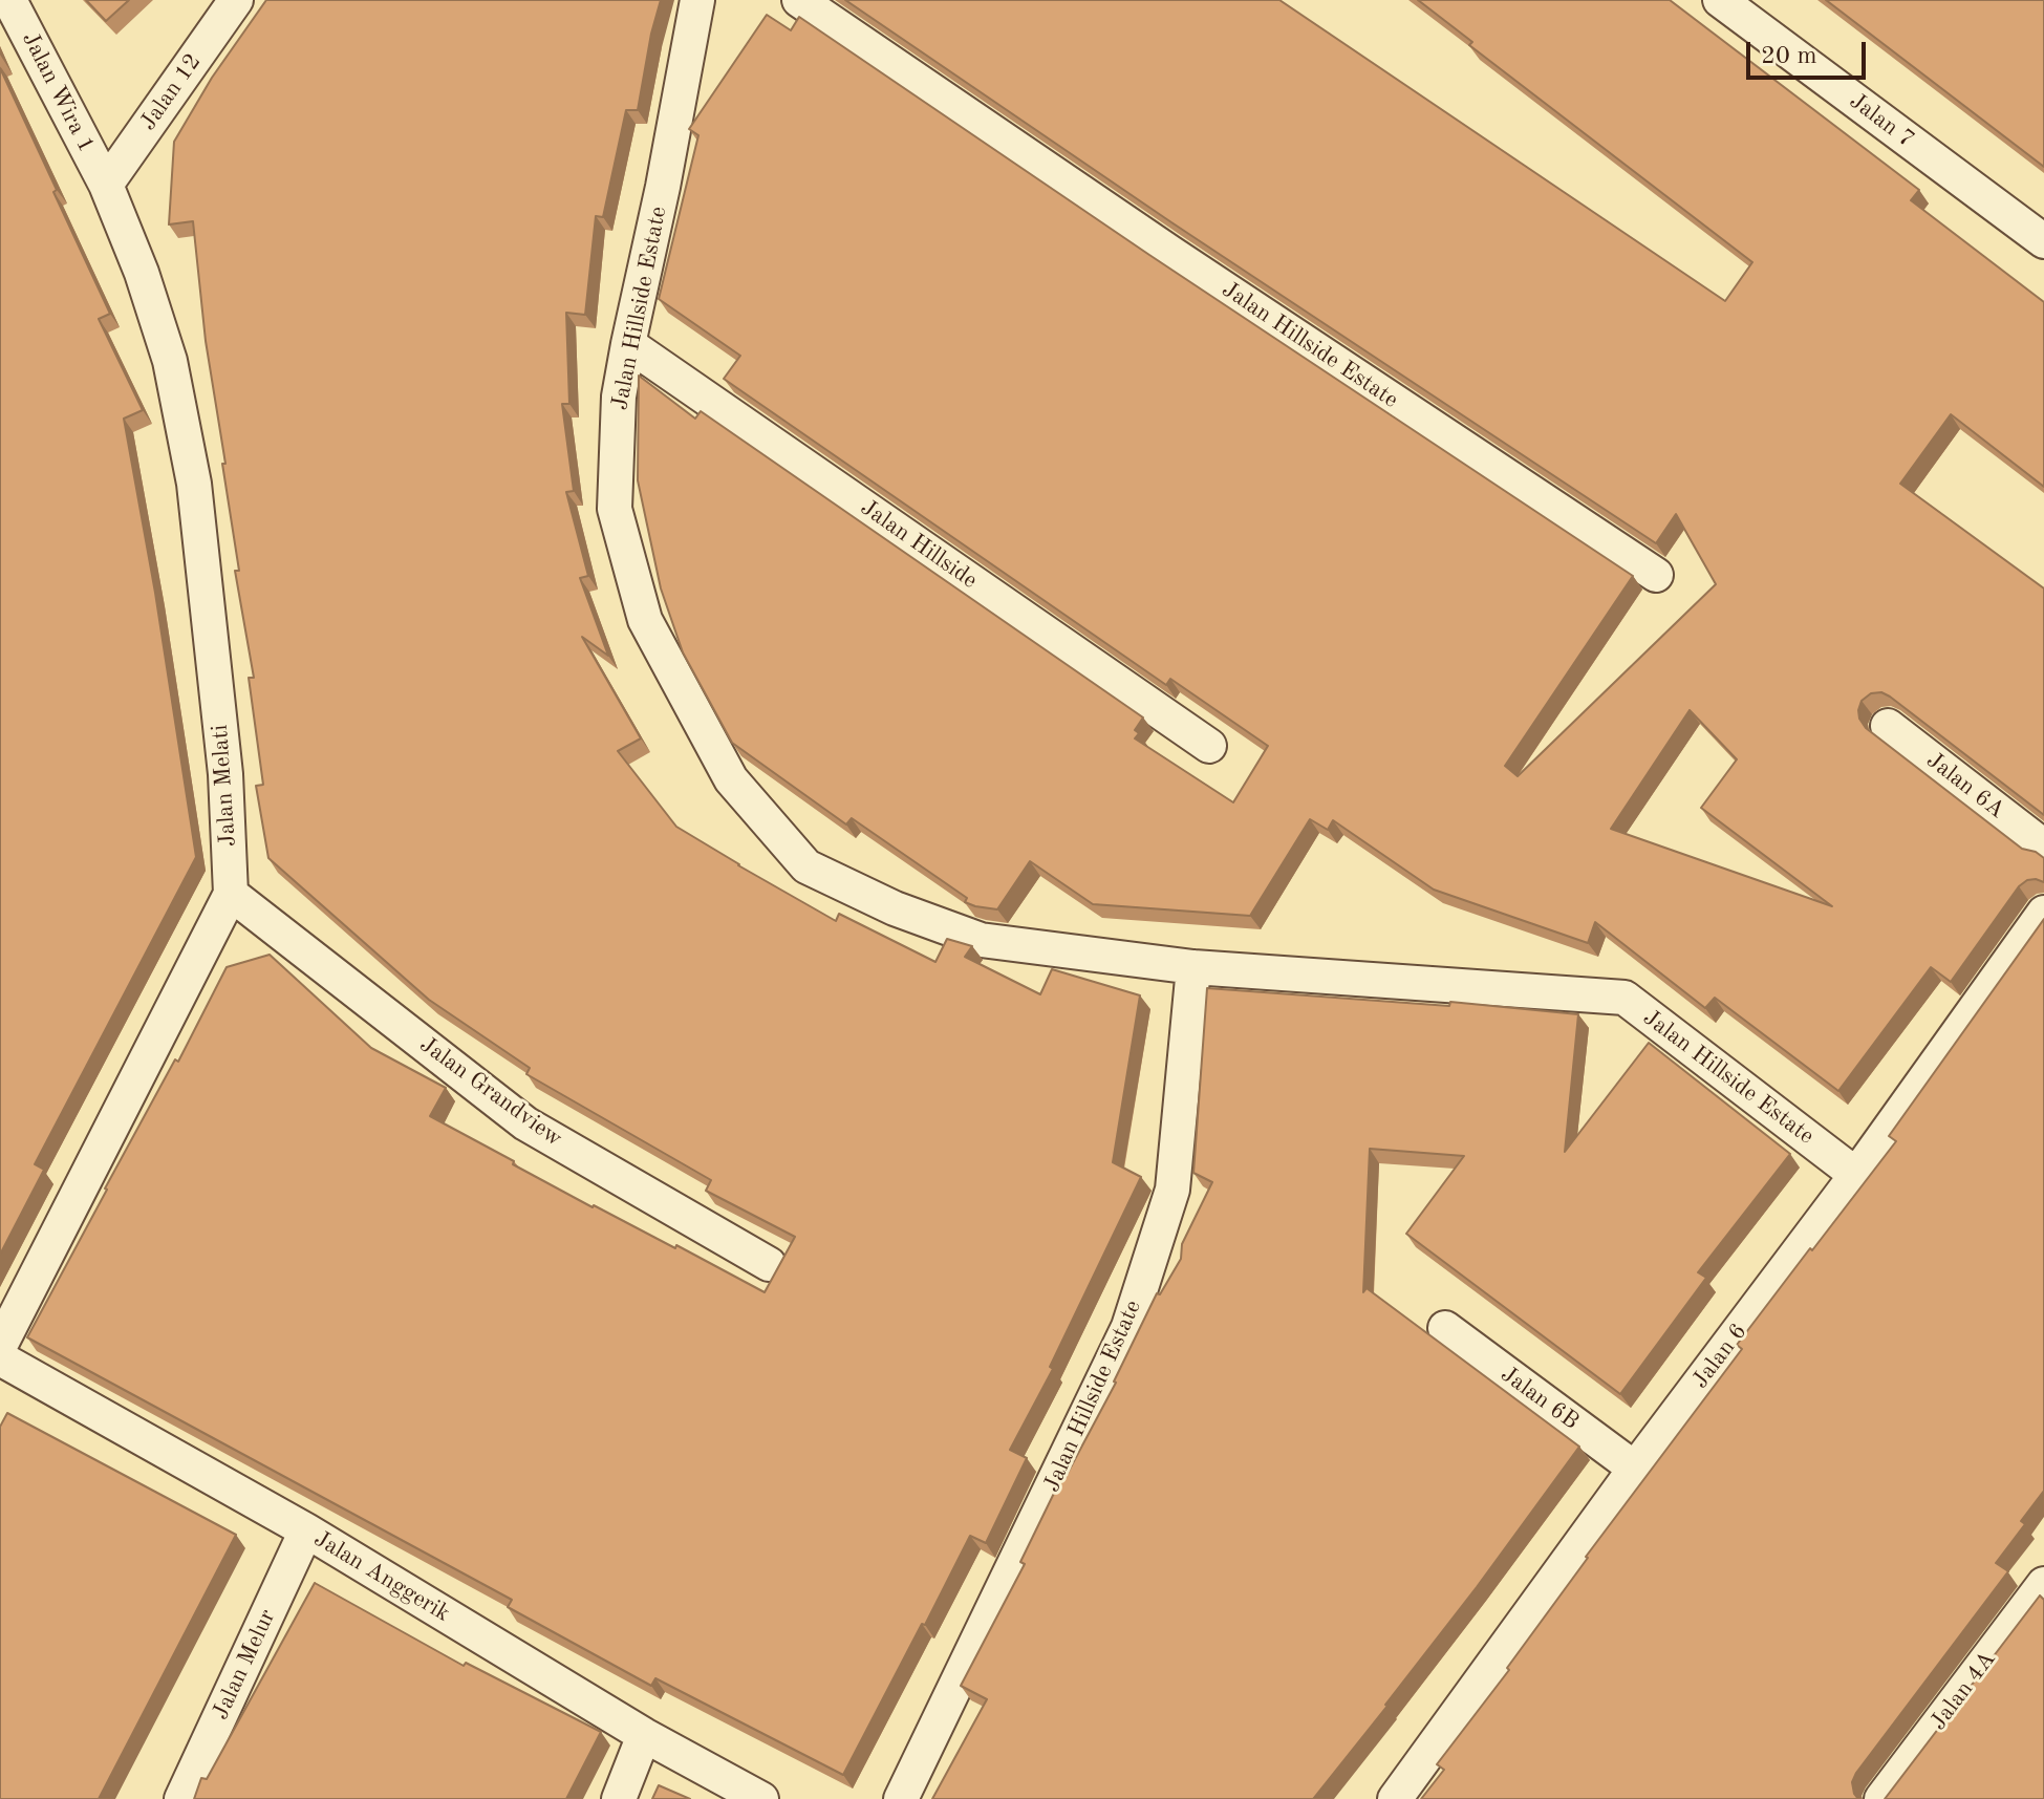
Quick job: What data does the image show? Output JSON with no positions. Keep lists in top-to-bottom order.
{
  "streets": {
    "street": [
      "Jalan Wira 1",
      "Jalan 12",
      "Jalan 7",
      "Jalan Hillside Estate",
      "Jalan Hillside",
      "Jalan Melati",
      "Jalan 6A",
      "Jalan Grandview",
      "Jalan 6",
      "Jalan 6B",
      "Jalan Anggerik",
      "Jalan Melur",
      "Jalan 4A"
    ]
  },
  "crossings": [
    ["Jalan Wira 1", "Jalan 12"],
    ["Jalan Wira 1", "Jalan Melati"],
    ["Jalan 12", "Jalan Melati"],
    ["Jalan Hillside Estate", "Jalan Hillside"],
    ["Jalan Hillside Estate", "Jalan 6"],
    ["Jalan Melati", "Jalan Grandview"],
    ["Jalan 6", "Jalan 6B"],
    ["Jalan Anggerik", "Jalan Melur"]
  ],
  "scale_bar": "20 m"
}
